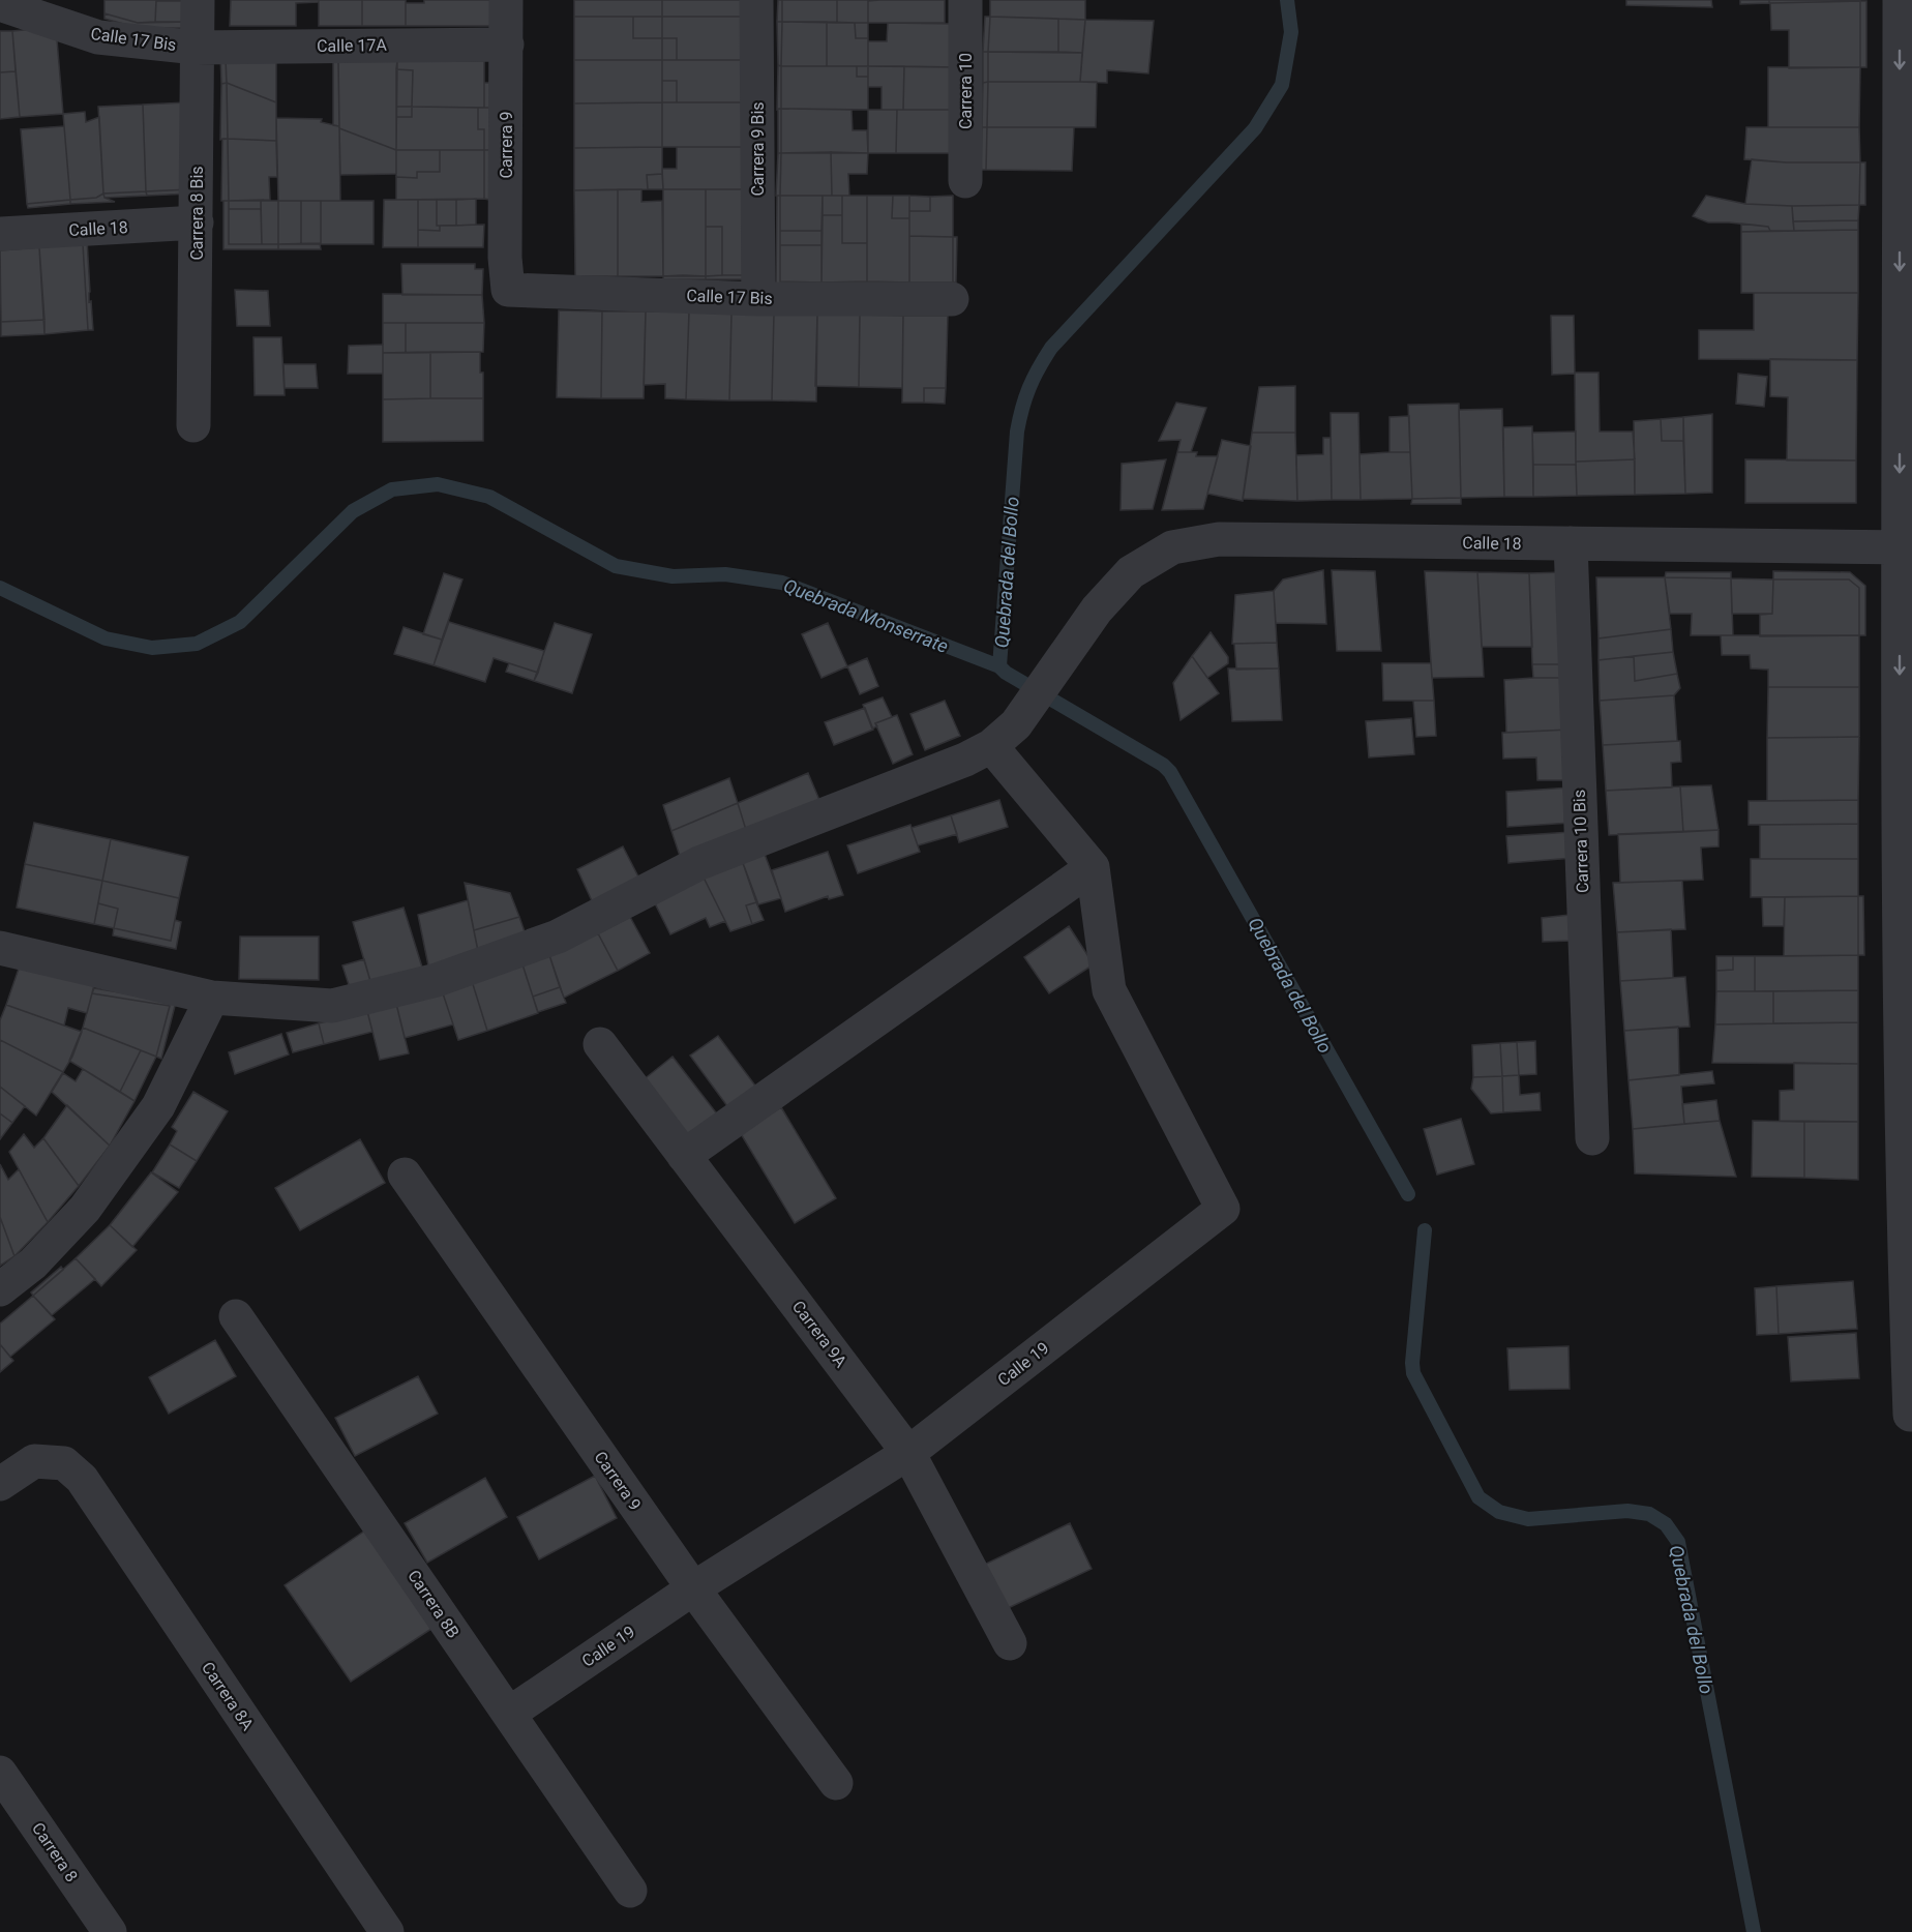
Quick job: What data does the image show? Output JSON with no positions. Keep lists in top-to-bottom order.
{
  "streets": {
    "street": [
      "Calle 17 Bis",
      "Calle 17A",
      "Carrera 10",
      "Carrera 9",
      "Carrera 9 Bis",
      "Carrera 8 Bis",
      "Calle 18",
      "Carrera 10 Bis",
      "Carrera 9A",
      "Calle 19",
      "Carrera 8B",
      "Carrera 8A",
      "Carrera 8"
    ]
  },
  "crossings": [
    ["Calle 17 Bis", "Calle 17A"],
    ["Calle 17 Bis", "Carrera 9"],
    ["Calle 17 Bis", "Carrera 9 Bis"],
    ["Calle 17 Bis", "Carrera 8 Bis"],
    ["Calle 17A", "Carrera 9"],
    ["Calle 17A", "Carrera 8 Bis"],
    ["Carrera 9", "Calle 19"],
    ["Carrera 8 Bis", "Calle 18"],
    ["Calle 18", "Carrera 10 Bis"],
    ["Carrera 9A", "Calle 19"],
    ["Calle 19", "Carrera 8B"]
  ],
  "water": ["Quebrada del Bollo", "Quebrada Monserrate"]
}
